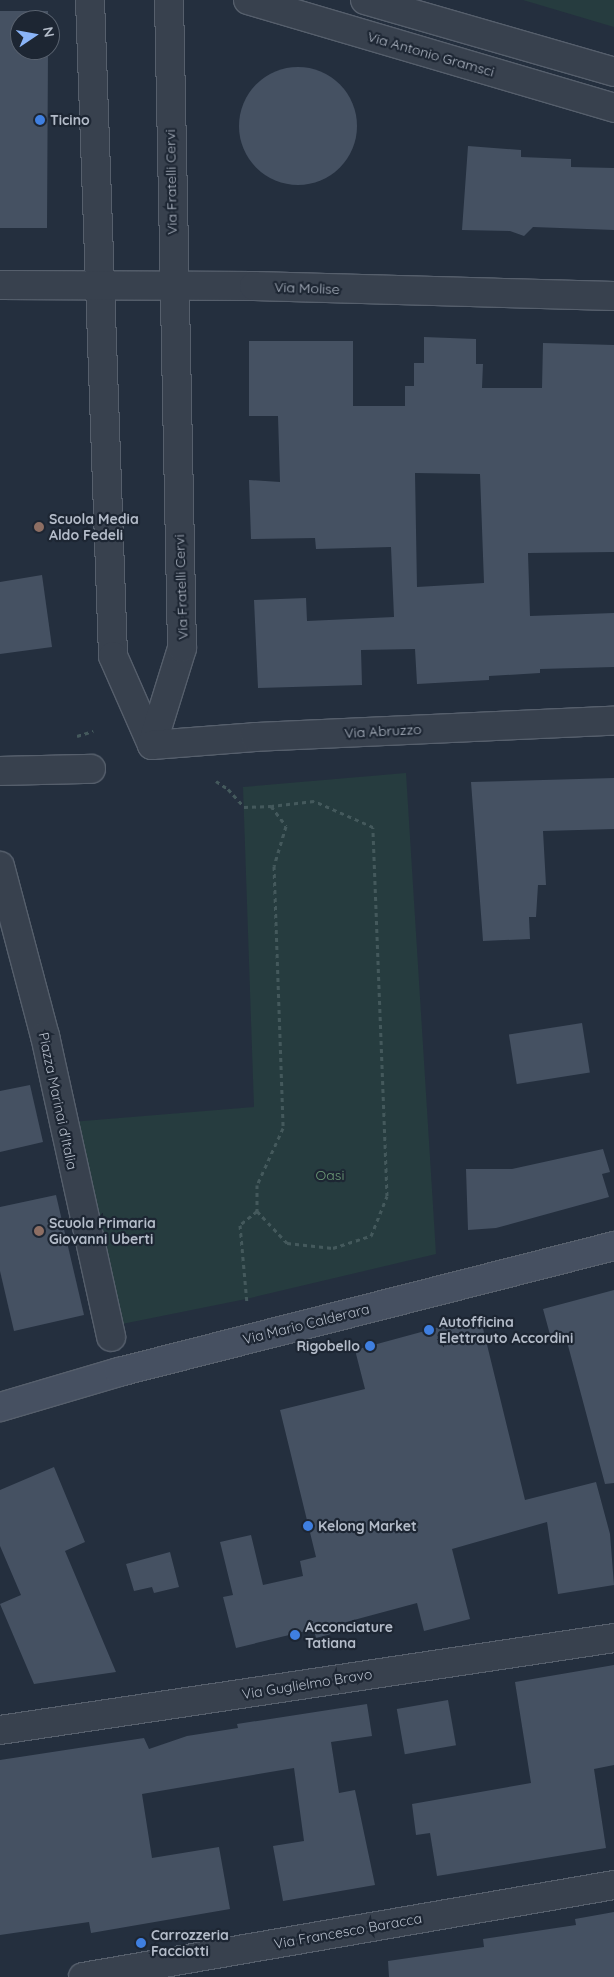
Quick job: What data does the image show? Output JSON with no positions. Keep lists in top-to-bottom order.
{
  "streets": {
    "street": [
      "Via Antonio Gramsci",
      "Via Fratelli Cervi",
      "Via Molise",
      "Via Abruzzo",
      "Piazza Marinai d'Italia",
      "Via Mario Calderara",
      "Via Guglielmo Bravo",
      "Via Francesco Baracca"
    ]
  },
  "crossings": [
    ["Via Fratelli Cervi", "Via Molise"],
    ["Via Fratelli Cervi", "Via Abruzzo"]
  ],
  "parks": ["Oasi"],
  "places": [
    "Ticino",
    "Scuola Media Aldo Fedeli",
    "Scuola Primaria Giovanni Uberti",
    "Autofficina Elettrauto Accordini",
    "Rigobello",
    "Kelong Market",
    "Acconciature Tatiana",
    "Carrozzeria Facciotti"
  ],
  "north": "right"
}
